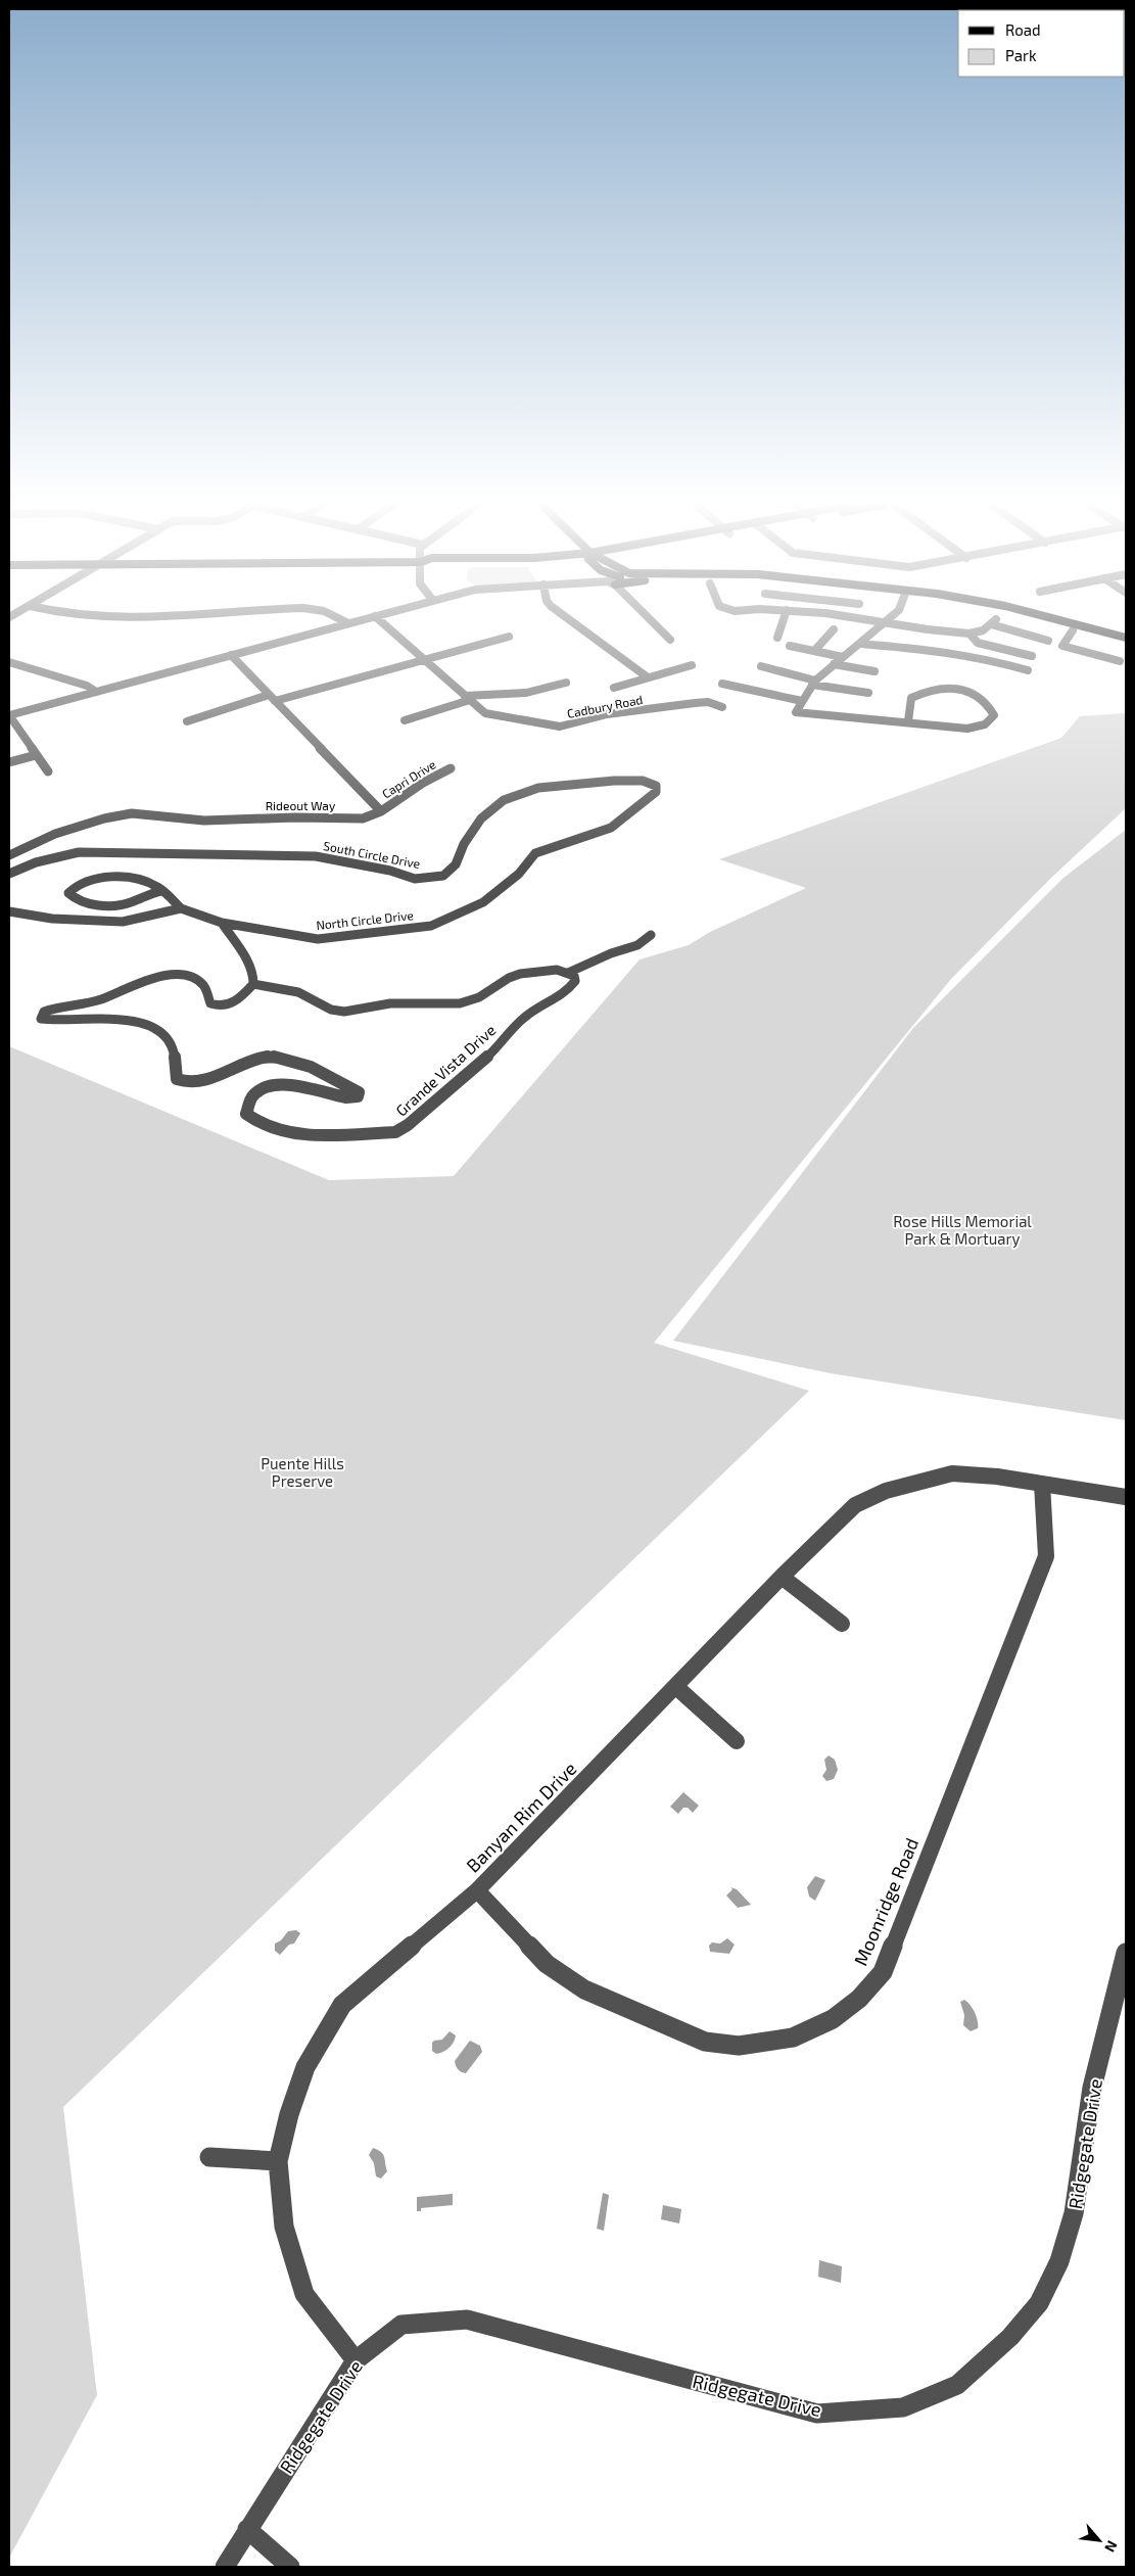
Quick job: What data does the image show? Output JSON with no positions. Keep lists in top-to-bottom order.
{
  "streets": {
    "street": [
      "Cadbury Road",
      "Capri Drive",
      "Rideout Way",
      "South Circle Drive",
      "North Circle Drive",
      "Grande Vista Drive",
      "Banyan Rim Drive",
      "Moonridge Road",
      "Ridgegate Drive"
    ]
  },
  "crossings": [
    ["Capri Drive", "Rideout Way"],
    ["South Circle Drive", "North Circle Drive"],
    ["Banyan Rim Drive", "Moonridge Road"],
    ["Banyan Rim Drive", "Ridgegate Drive"]
  ],
  "parks": ["Rose Hills Memorial Park & Mortuary", "Puente Hills Preserve"],
  "legend": ["Road", "Park"],
  "north": "bottom right"
}
